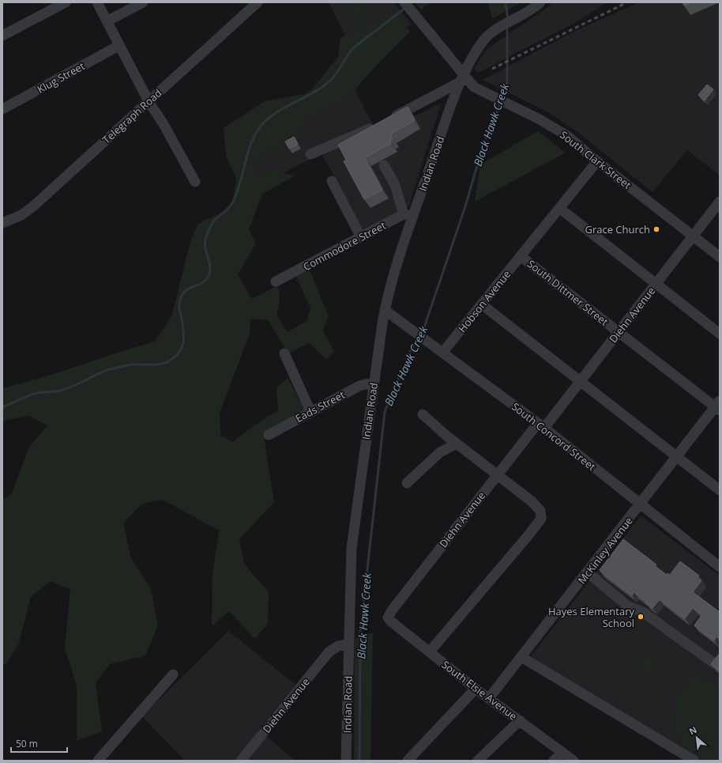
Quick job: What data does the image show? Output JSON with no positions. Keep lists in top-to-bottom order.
{
  "streets": {
    "street": [
      "Klug Street",
      "Telegraph Road",
      "South Clark Street",
      "Indian Road",
      "Commodore Street",
      "South Dittmer Street",
      "Hobson Avenue",
      "Diehn Avenue",
      "Eads Street",
      "South Concord Street",
      "McKinley Avenue",
      "South Elsie Avenue"
    ]
  },
  "crossings": [
    ["South Clark Street", "Indian Road"],
    ["South Clark Street", "Hobson Avenue"],
    ["South Clark Street", "Diehn Avenue"],
    ["Indian Road", "Commodore Street"],
    ["Indian Road", "Diehn Avenue"],
    ["Indian Road", "Eads Street"],
    ["Indian Road", "South Concord Street"],
    ["South Dittmer Street", "Hobson Avenue"],
    ["South Dittmer Street", "Diehn Avenue"],
    ["South Dittmer Street", "McKinley Avenue"],
    ["Hobson Avenue", "South Concord Street"],
    ["Diehn Avenue", "South Concord Street"],
    ["Diehn Avenue", "South Elsie Avenue"],
    ["South Concord Street", "McKinley Avenue"],
    ["McKinley Avenue", "South Elsie Avenue"]
  ],
  "water": ["Black Hawk Creek"],
  "places": ["Grace Church", "Hayes Elementary School"],
  "scale_bar": "50 m",
  "north": "top left"
}
